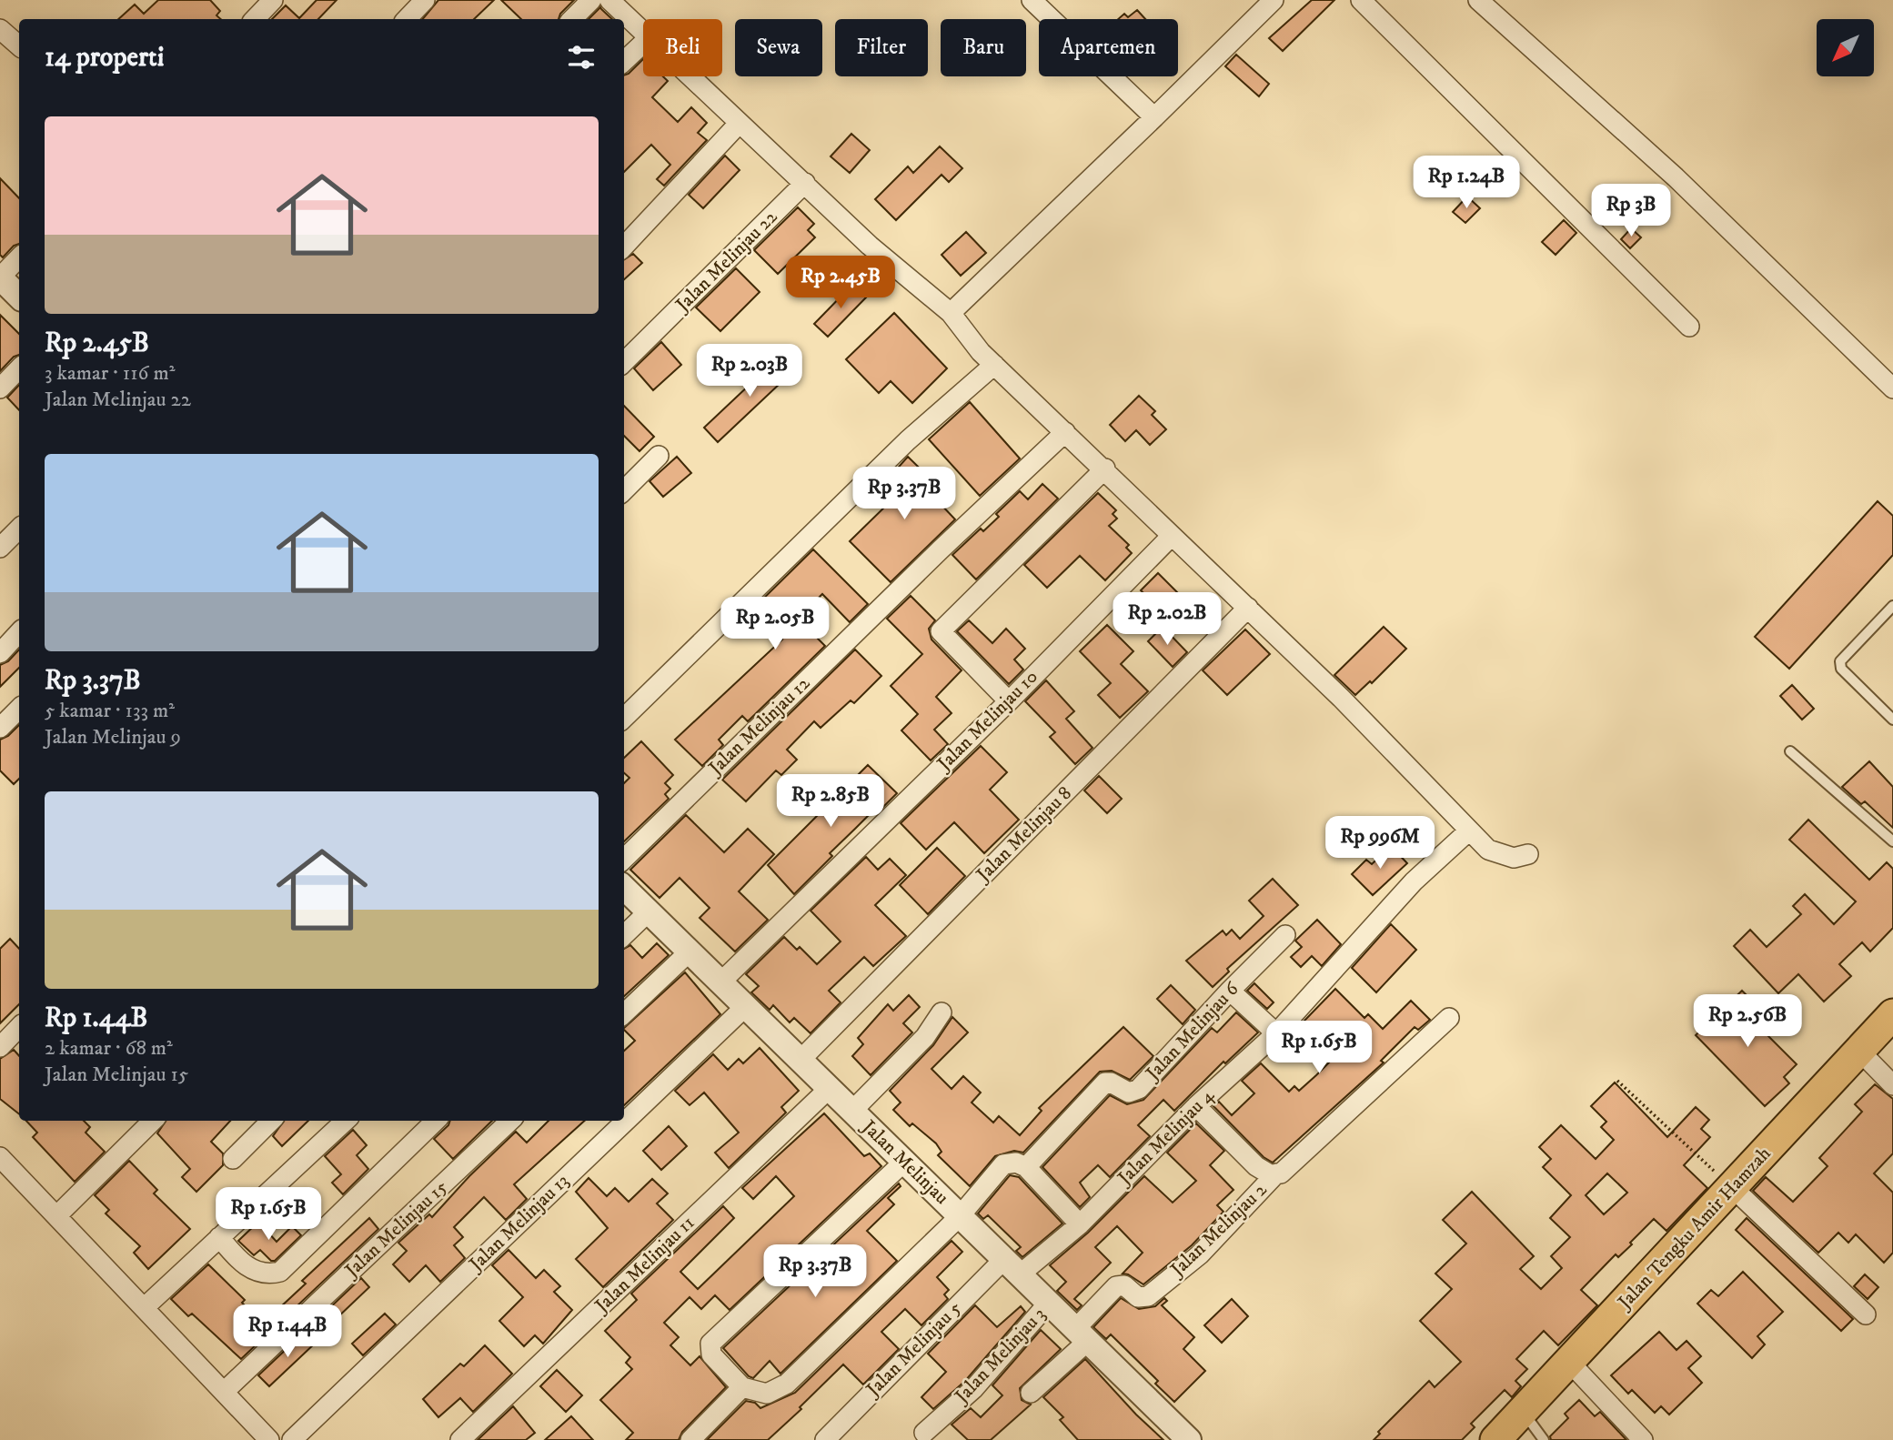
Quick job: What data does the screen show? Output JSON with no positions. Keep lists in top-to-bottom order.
{
  "streets": {
    "main road": ["Jalan Tengku Amir Hamzah"],
    "street": [
      "Jalan Melinjau 22",
      "Jalan Melinjau 10",
      "Jalan Melinjau 12",
      "Jalan Melinjau 8",
      "Jalan Melinjau 6",
      "Jalan Melinjau 4",
      "Jalan Melinjau",
      "Jalan Melinjau 13",
      "Jalan Melinjau 15",
      "Jalan Melinjau 2",
      "Jalan Melinjau 11",
      "Jalan Melinjau 5",
      "Jalan Melinjau 3"
    ]
  },
  "crossings": [
    ["Jalan Melinjau 10", "Jalan Melinjau"],
    ["Jalan Melinjau 8", "Jalan Melinjau"],
    ["Jalan Melinjau 4", "Jalan Melinjau"],
    ["Jalan Melinjau 4", "Jalan Melinjau 5"],
    ["Jalan Melinjau", "Jalan Melinjau 13"],
    ["Jalan Melinjau", "Jalan Melinjau 2"],
    ["Jalan Melinjau", "Jalan Melinjau 11"],
    ["Jalan Melinjau", "Jalan Melinjau 5"],
    ["Jalan Melinjau", "Jalan Melinjau 3"]
  ],
  "north": "bottom left",
  "page": {
    "chip": [
      "Beli",
      "Sewa",
      "Filter",
      "Baru",
      "Apartemen"
    ],
    "heading": "14 properti",
    "list": [
      {
        "name": "Rp 2.45B",
        "note": "3 kamar · 116 m² · Jalan Melinjau 22"
      },
      {
        "name": "Rp 3.37B",
        "note": "5 kamar · 133 m² · Jalan Melinjau 9"
      },
      {
        "name": "Rp 1.44B",
        "note": "2 kamar · 68 m² · Jalan Melinjau 15"
      }
    ],
    "price": [
      "Rp 1.24B",
      "Rp 3B",
      "Rp 2.45B",
      "Rp 2.03B",
      "Rp 3.37B",
      "Rp 2.02B",
      "Rp 2.05B",
      "Rp 2.85B",
      "Rp 996M",
      "Rp 2.56B",
      "Rp 1.65B",
      "Rp 1.65B",
      "Rp 3.37B",
      "Rp 1.44B"
    ]
  }
}
